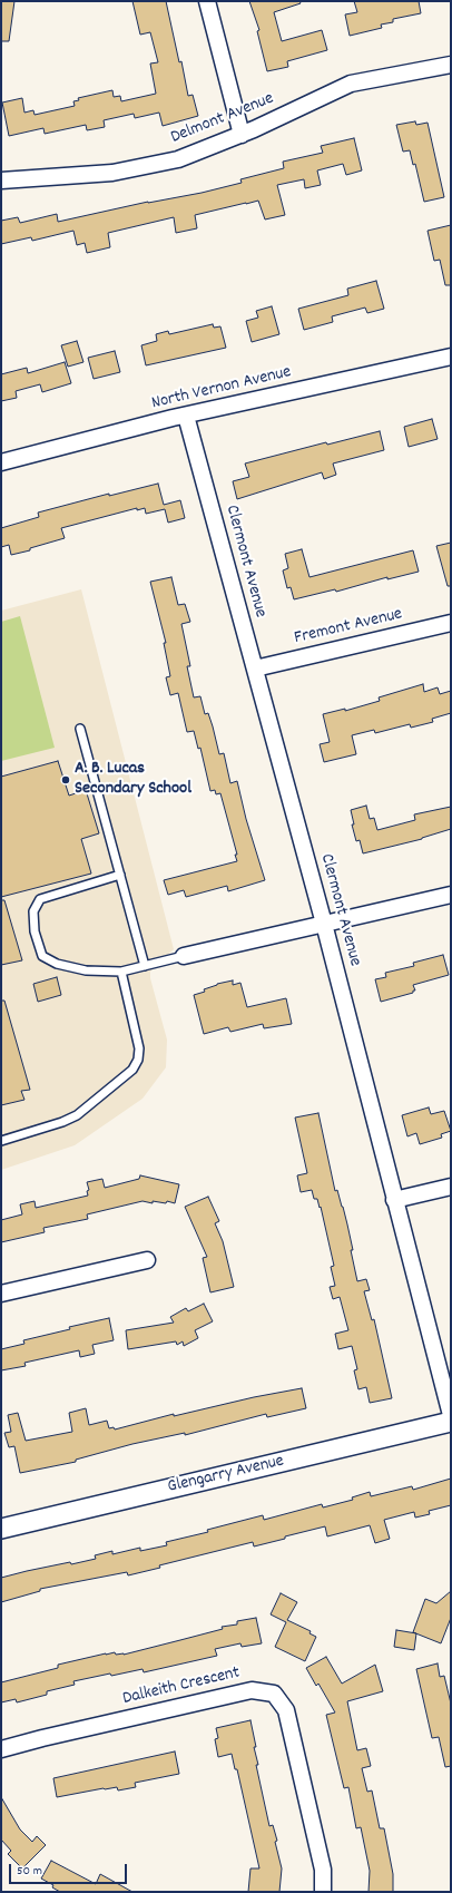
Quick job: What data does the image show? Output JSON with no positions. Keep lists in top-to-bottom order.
{
  "streets": {
    "street": [
      "Delmont Avenue",
      "North Vernon Avenue",
      "Clermont Avenue",
      "Fremont Avenue",
      "Glengarry Avenue",
      "Dalkeith Crescent"
    ]
  },
  "crossings": [
    ["North Vernon Avenue", "Clermont Avenue"],
    ["Clermont Avenue", "Fremont Avenue"]
  ],
  "places": ["A. B. Lucas Secondary School"],
  "scale_bar": "50 m"
}
